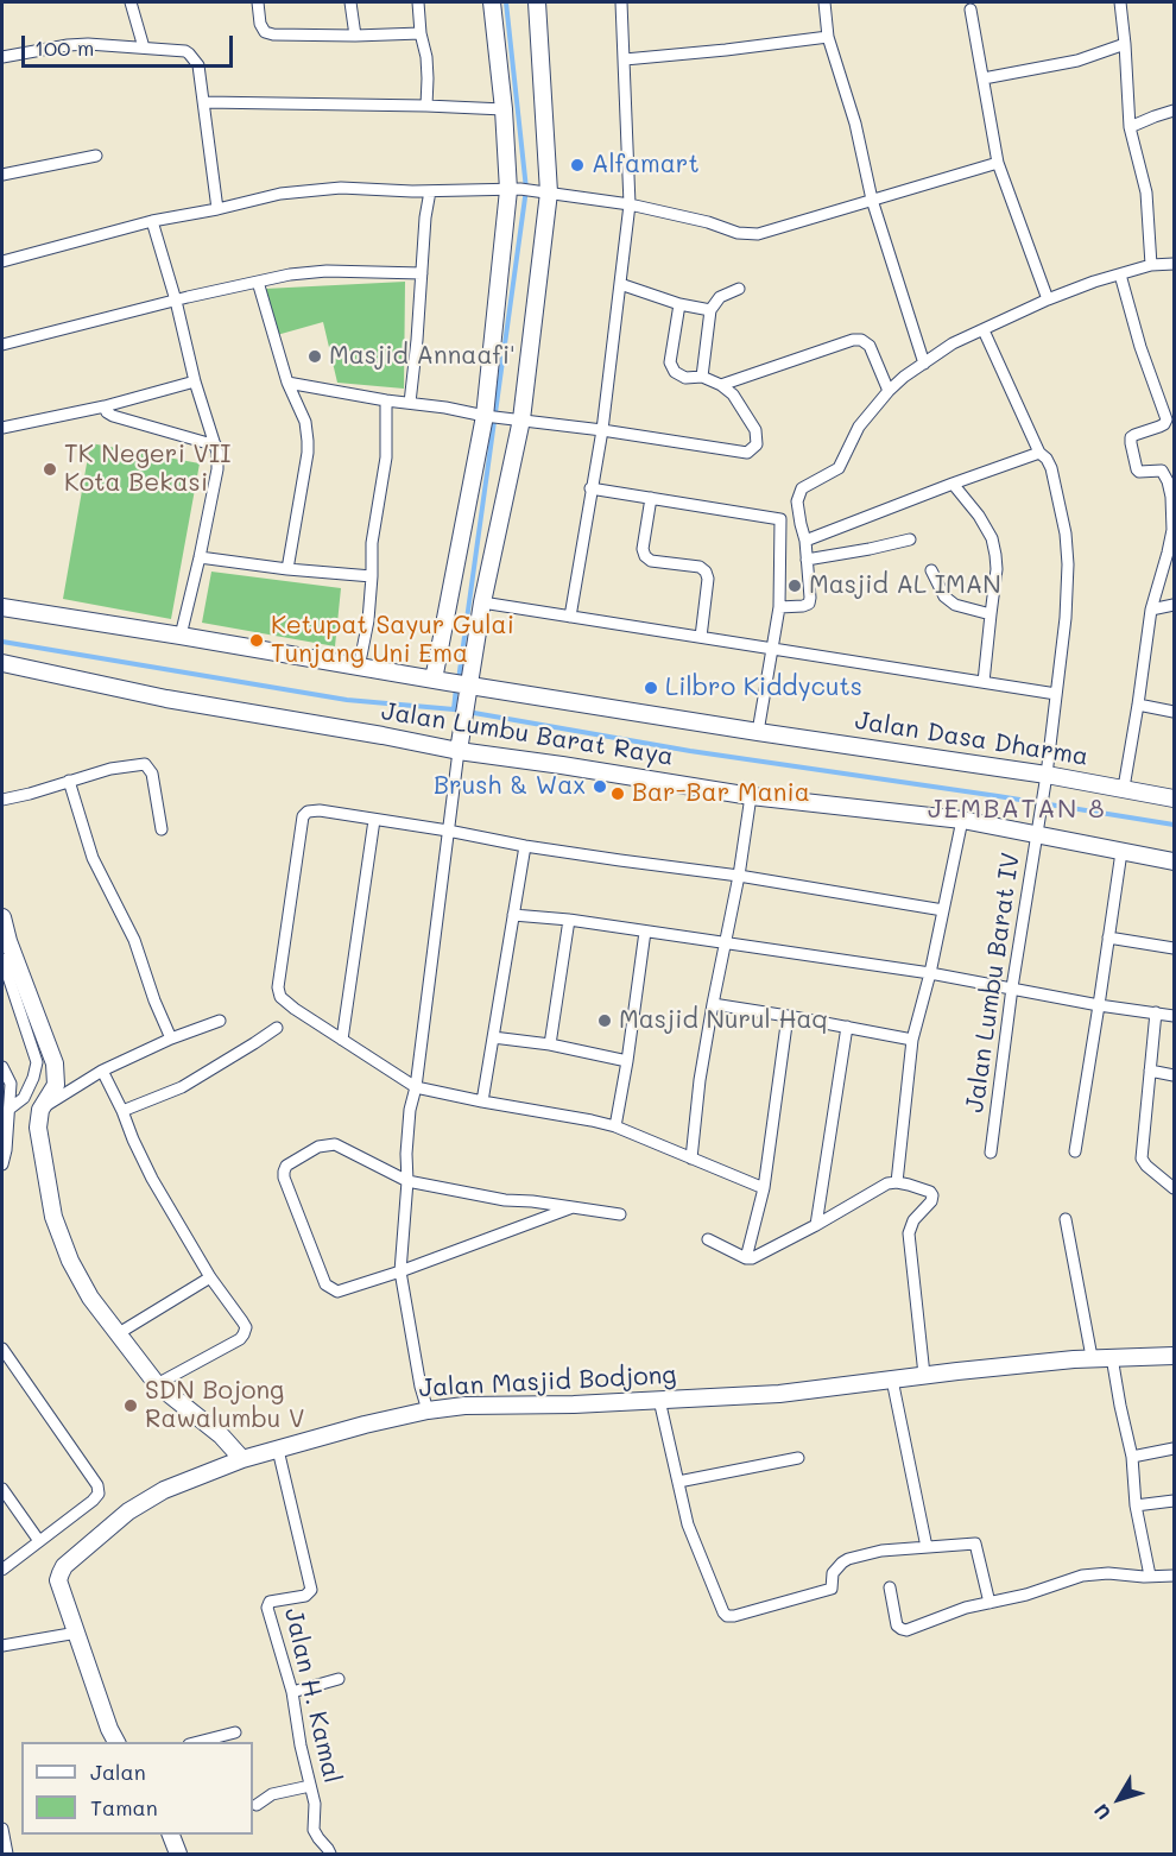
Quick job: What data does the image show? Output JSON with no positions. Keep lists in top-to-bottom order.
{
  "streets": {
    "street": [
      "Jalan Lumbu Barat Raya",
      "Jalan Dasa Dharma",
      "Jalan Lumbu Barat IV",
      "Jalan Masjid Bodjong",
      "Jalan H. Kamal"
    ]
  },
  "crossings": [
    ["Jalan Lumbu Barat Raya", "Jalan Lumbu Barat IV"],
    ["Jalan Dasa Dharma", "Jalan Lumbu Barat IV"],
    ["Jalan Masjid Bodjong", "Jalan H. Kamal"]
  ],
  "districts": ["JEMBATAN 8"],
  "places": [
    "Alfamart",
    "Masjid Annaafi'",
    "TK Negeri VII Kota Bekasi",
    "Masjid AL IMAN",
    "Ketupat Sayur Gulai Tunjang Uni Ema",
    "Lilbro Kiddycuts",
    "Brush & Wax",
    "Bar-Bar Mania",
    "Masjid Nurul Haq",
    "SDN Bojong Rawalumbu V"
  ],
  "legend": ["Jalan", "Taman"],
  "scale_bar": "100 m",
  "north": "bottom left"
}
